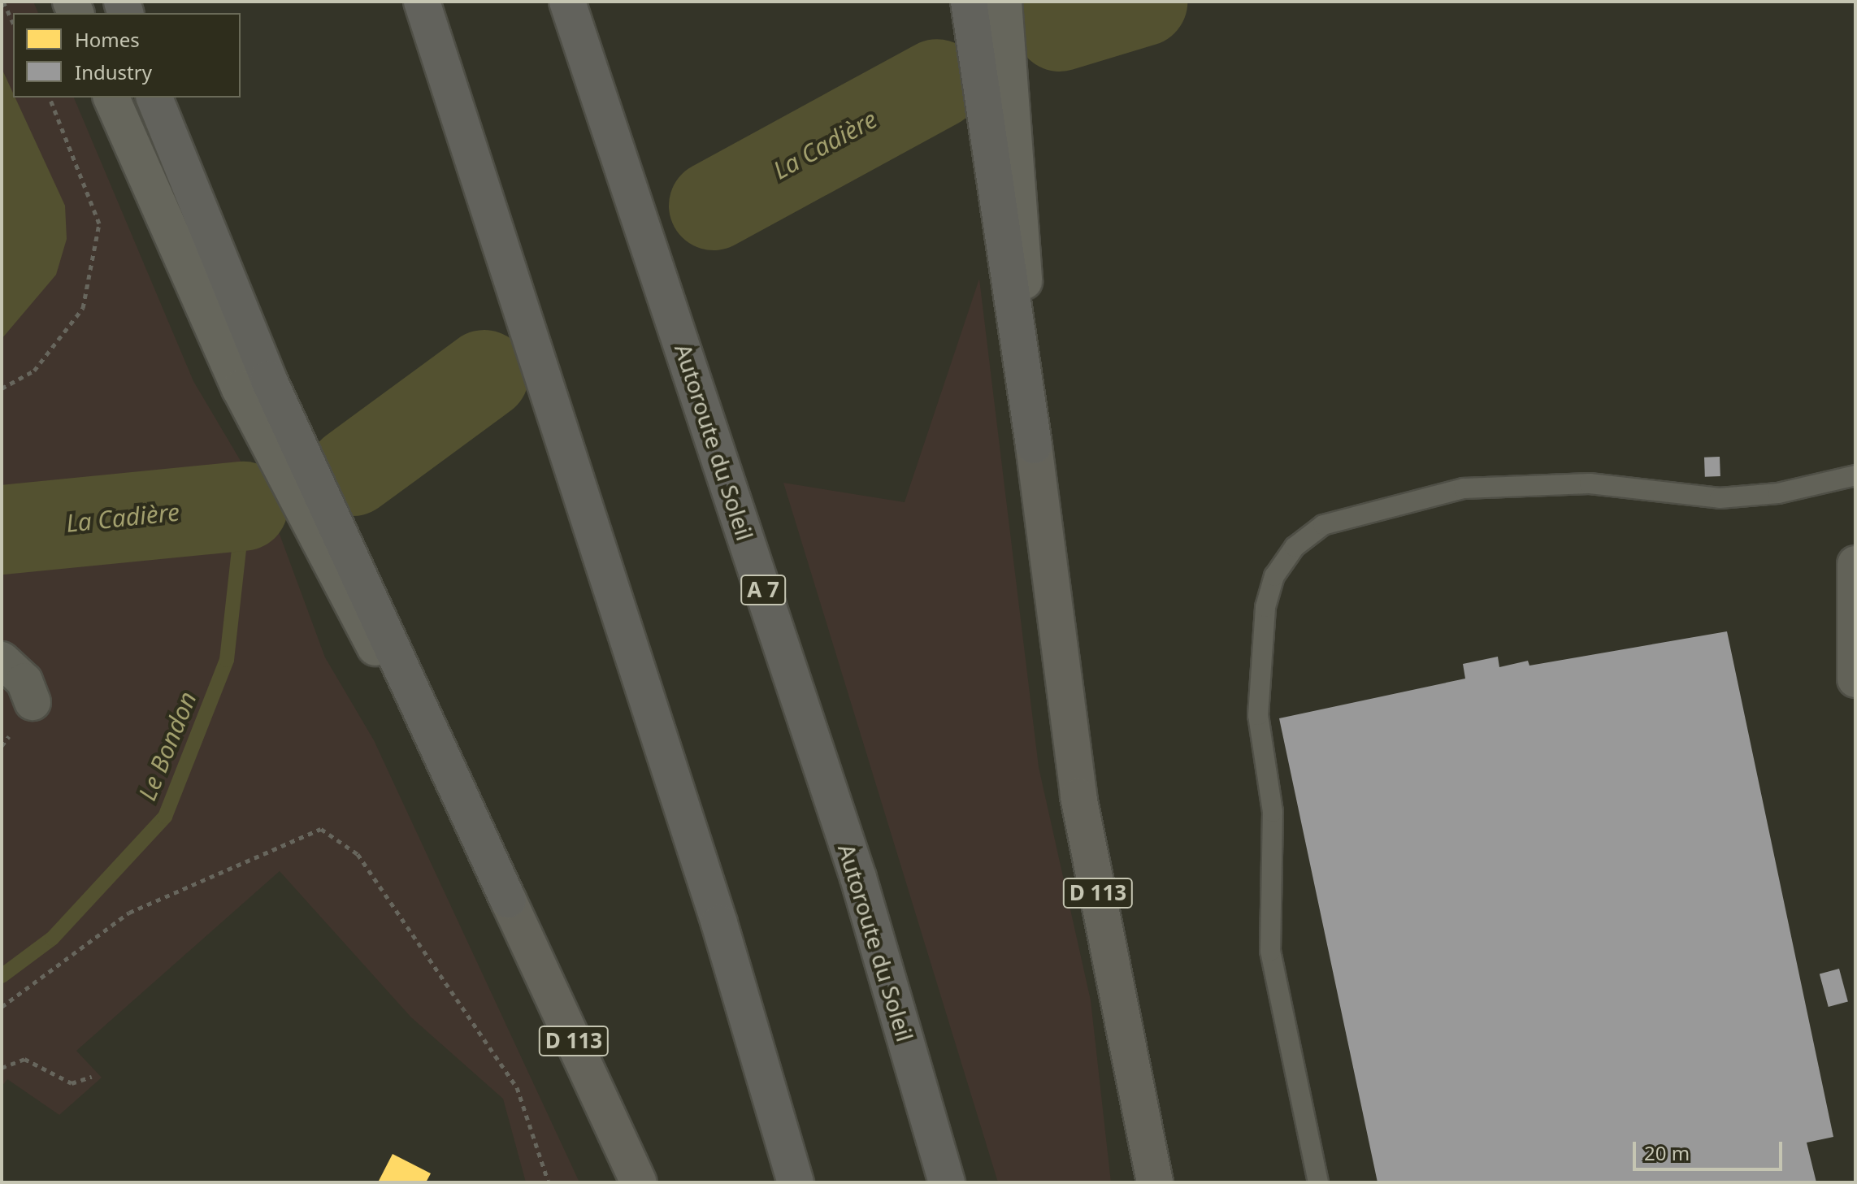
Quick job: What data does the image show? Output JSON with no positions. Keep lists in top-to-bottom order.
{
  "streets": {
    "highway": ["Autoroute du Soleil", "A 7"],
    "main road": ["D 113"]
  },
  "water": ["La Cadière", "Le Bondon"],
  "legend": ["Homes", "Industry"],
  "scale_bar": "20 m"
}
